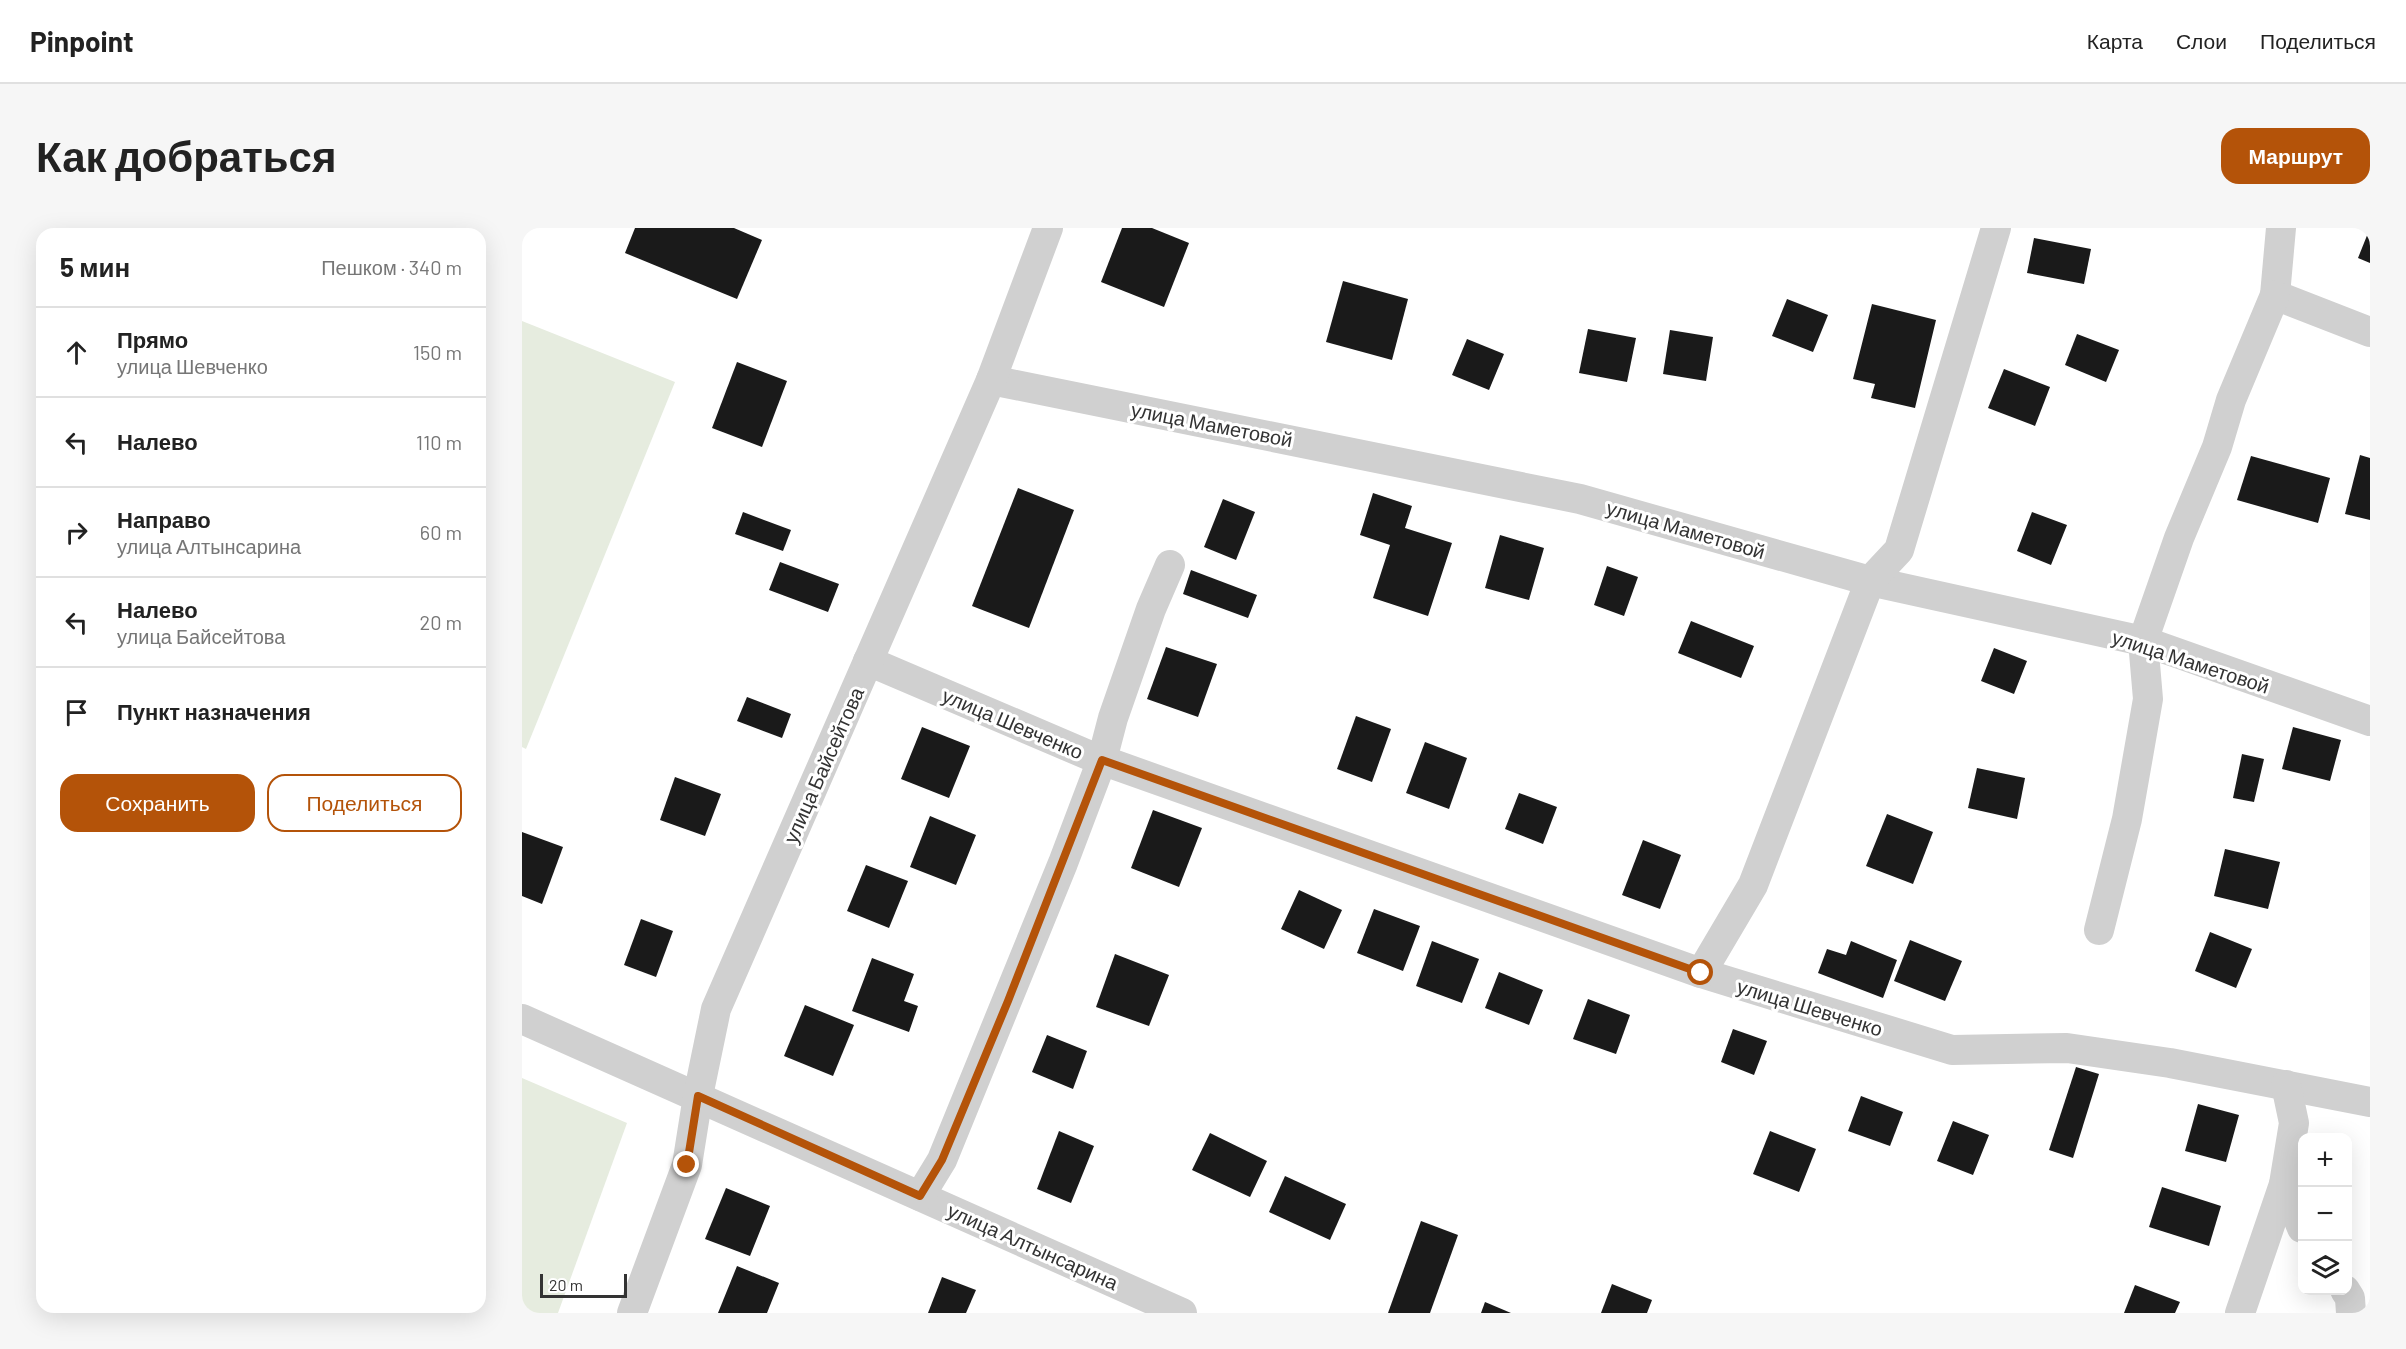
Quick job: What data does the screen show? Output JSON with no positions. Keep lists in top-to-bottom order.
{
  "streets": {
    "street": [
      "улица Маметовой",
      "улица Шевченко",
      "улица Байсейтова",
      "улица Алтынсарина"
    ]
  },
  "crossings": [
    ["улица Маметовой", "улица Байсейтова"],
    ["улица Шевченко", "улица Байсейтова"],
    ["улица Байсейтова", "улица Алтынсарина"]
  ],
  "scale_bar": "20 m",
  "page": {
    "header": "Pinpoint",
    "nav": ["Карта", "Слои", "Поделиться"],
    "buttons": [
      "Маршрут",
      ["Сохранить", "Поделиться"]
    ],
    "title": "Как добраться",
    "heading": ["5 мин", "Пешком · 340 m"],
    "list": [
      ["Прямо", "улица Шевченко", "150 m"],
      ["Налево", "110 m"],
      ["Направо", "улица Алтынсарина", "60 m"],
      ["Налево", "улица Байсейтова", "20 m"],
      "Пункт назначения"
    ],
    "map_buttons": ["+", "−"],
    "scale": "20 m"
  }
}
